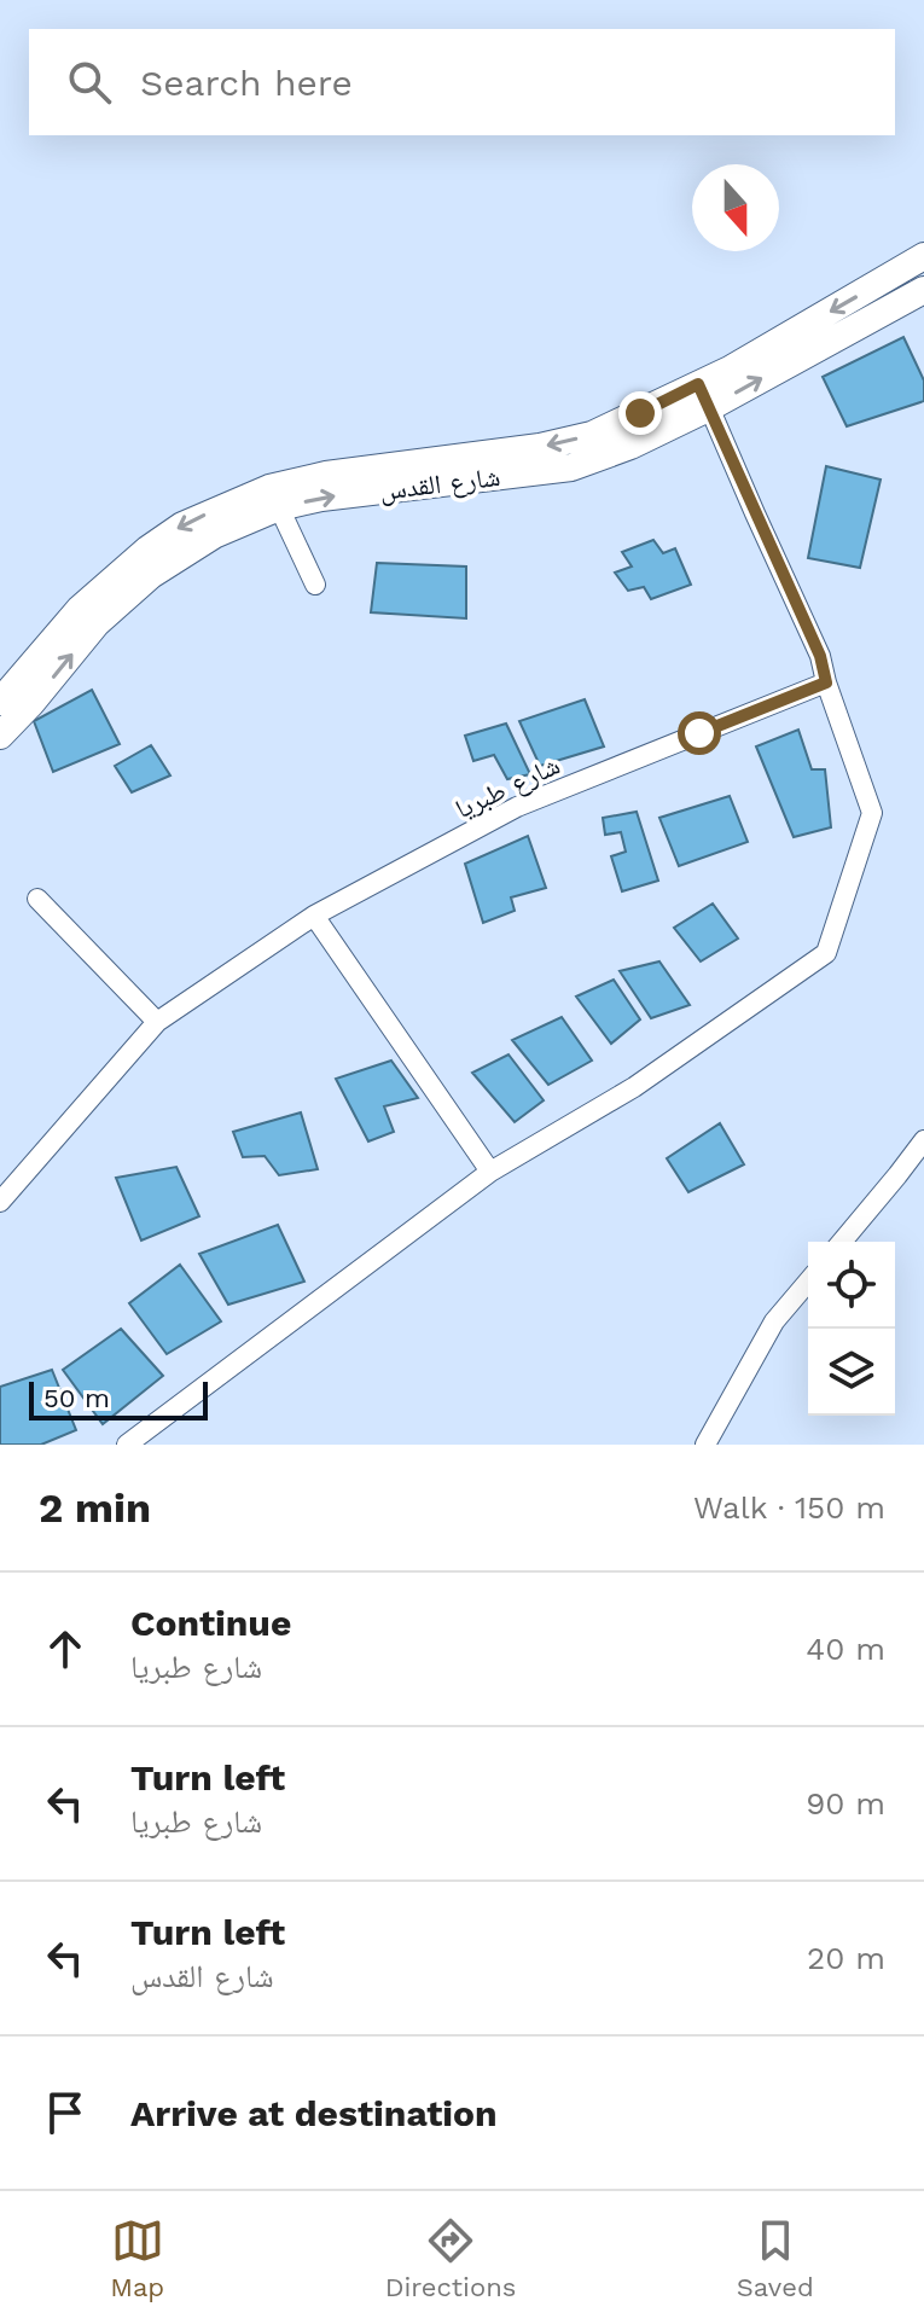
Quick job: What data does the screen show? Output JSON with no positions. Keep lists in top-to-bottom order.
{
  "streets": {
    "main road": ["شارع القدس"],
    "street": ["شارع طبريا"]
  },
  "scale_bar": "50 m",
  "north": "bottom",
  "page": {
    "search": "Search here",
    "scale": "50 m",
    "heading": ["2 min", "Walk · 150 m"],
    "list": [
      ["Continue", "شارع طبريا", "40 m"],
      ["Turn left", "شارع طبريا", "90 m"],
      ["Turn left", "شارع القدس", "20 m"],
      "Arrive at destination"
    ],
    "nav": ["Map", "Directions", "Saved"]
  }
}
